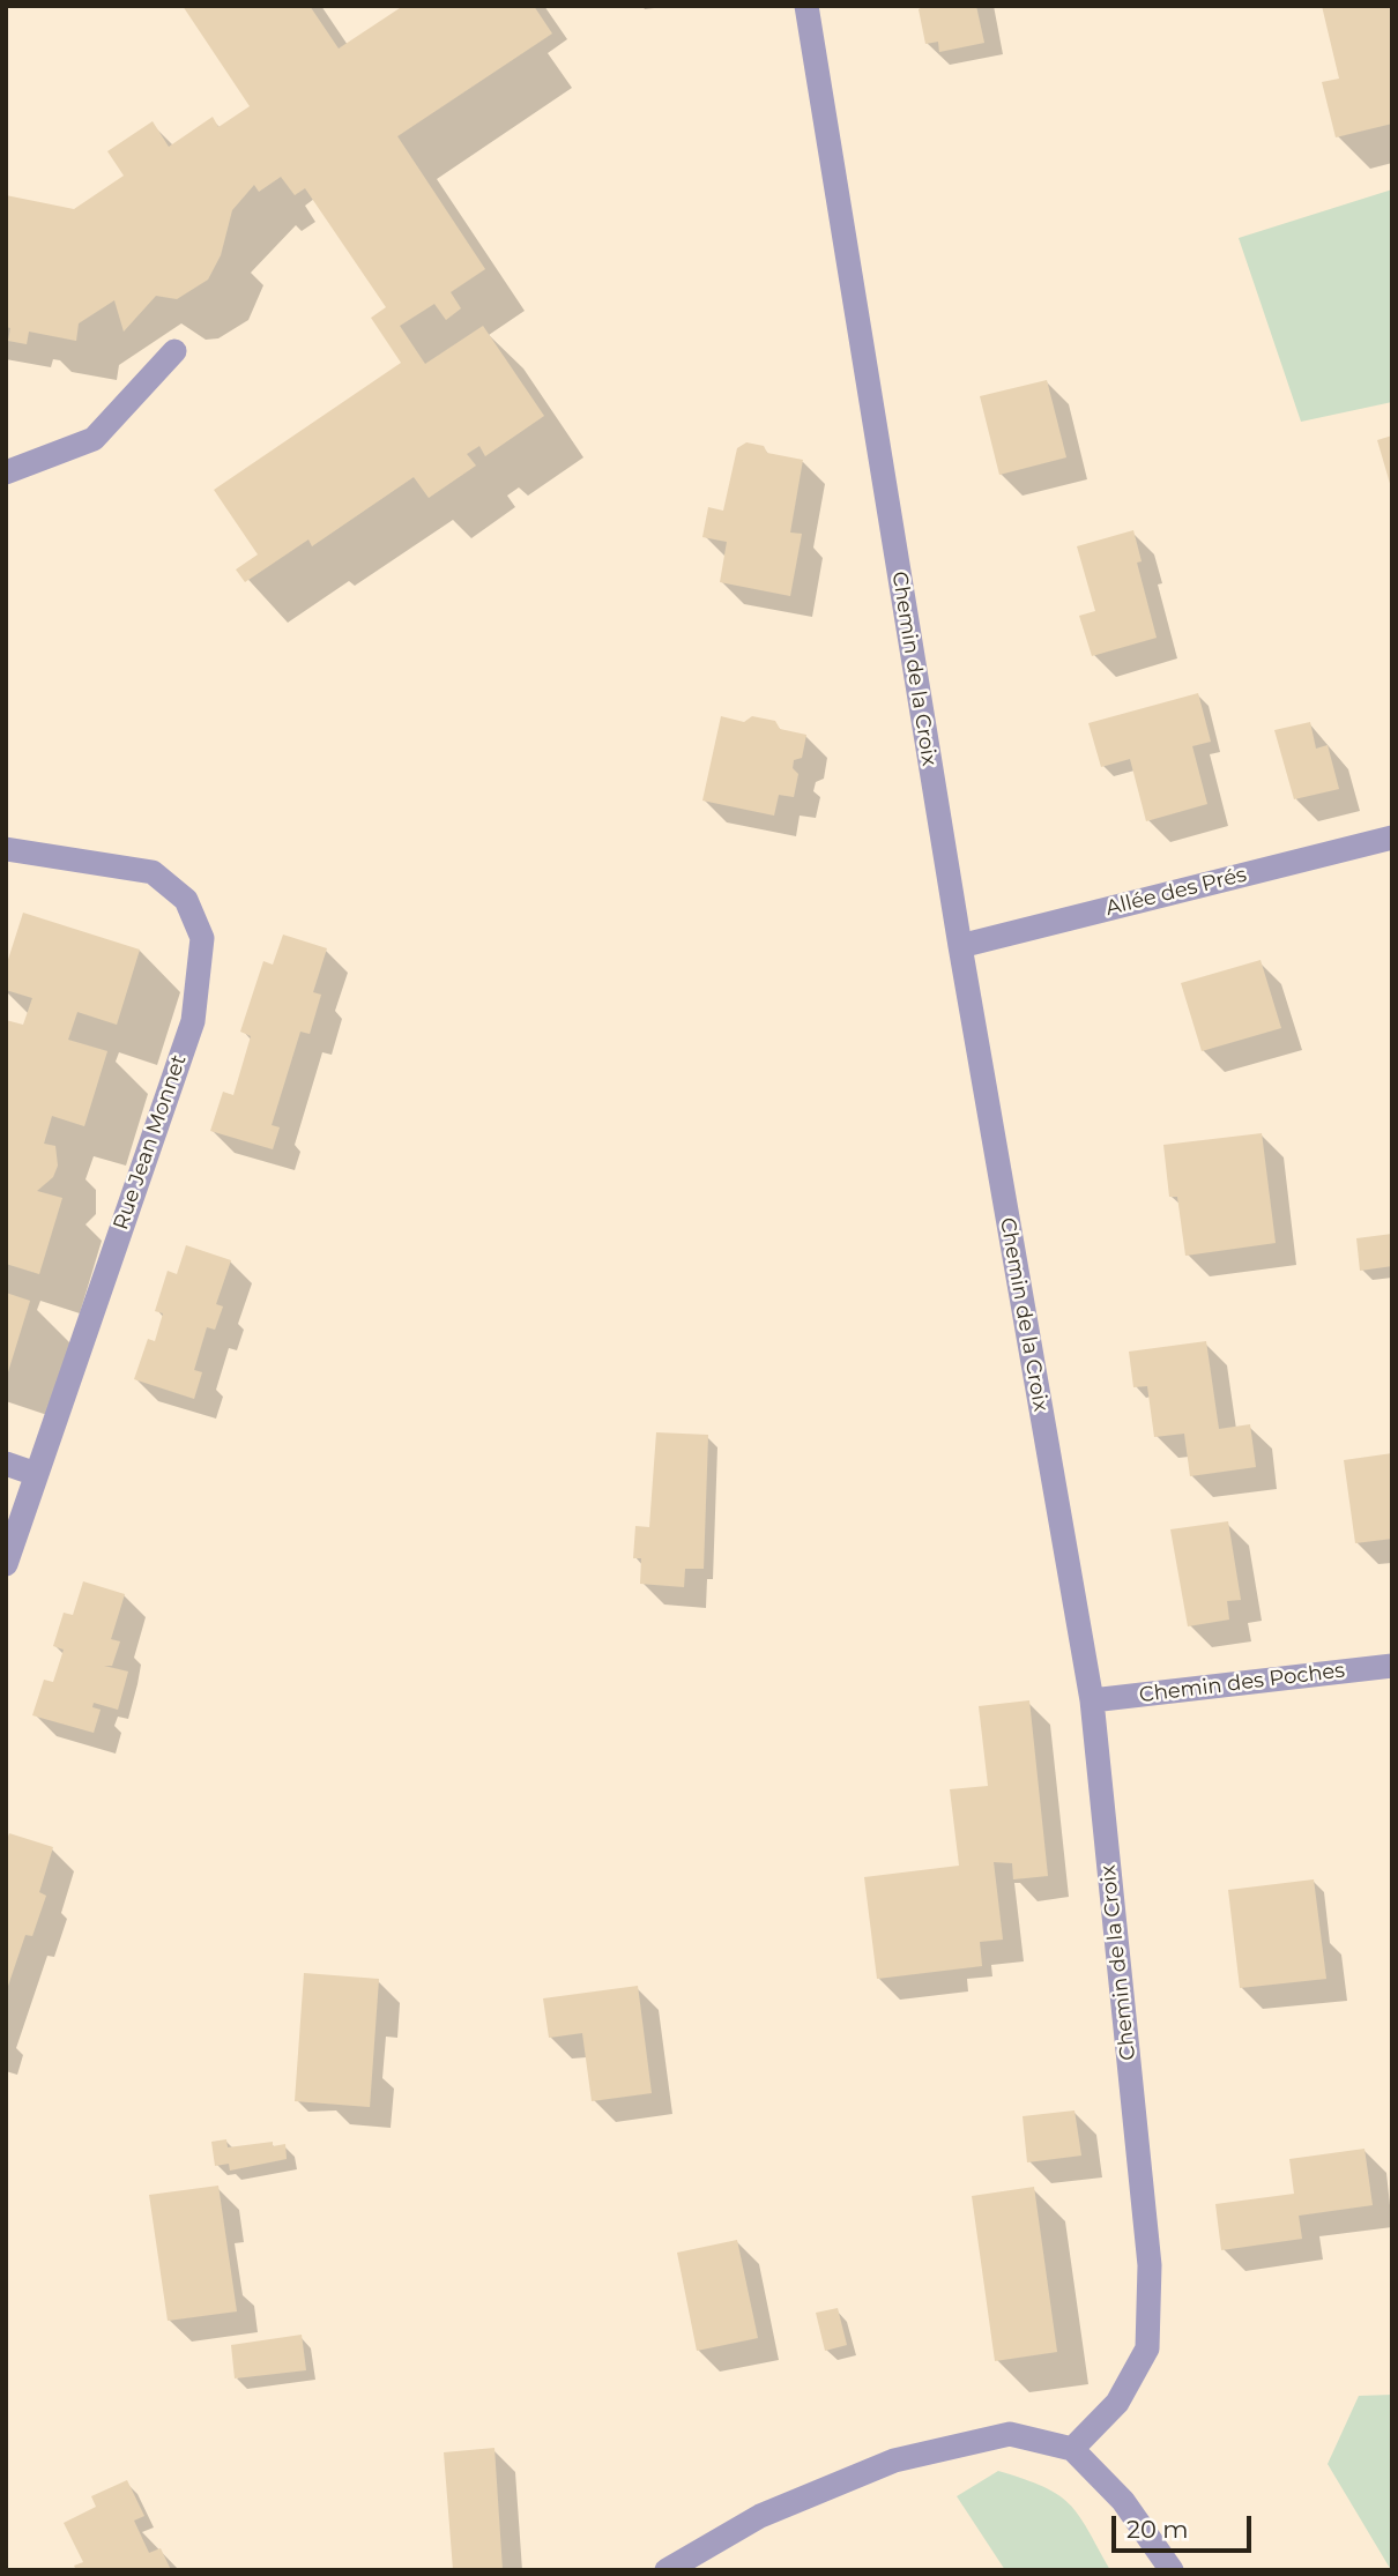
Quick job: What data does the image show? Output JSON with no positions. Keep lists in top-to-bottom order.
{
  "streets": {
    "street": [
      "Chemin de la Croix",
      "Allée des Prés",
      "Rue Jean Monnet",
      "Chemin des Poches"
    ]
  },
  "crossings": [
    ["Chemin de la Croix", "Allée des Prés"],
    ["Chemin de la Croix", "Chemin des Poches"]
  ],
  "scale_bar": "20 m"
}
